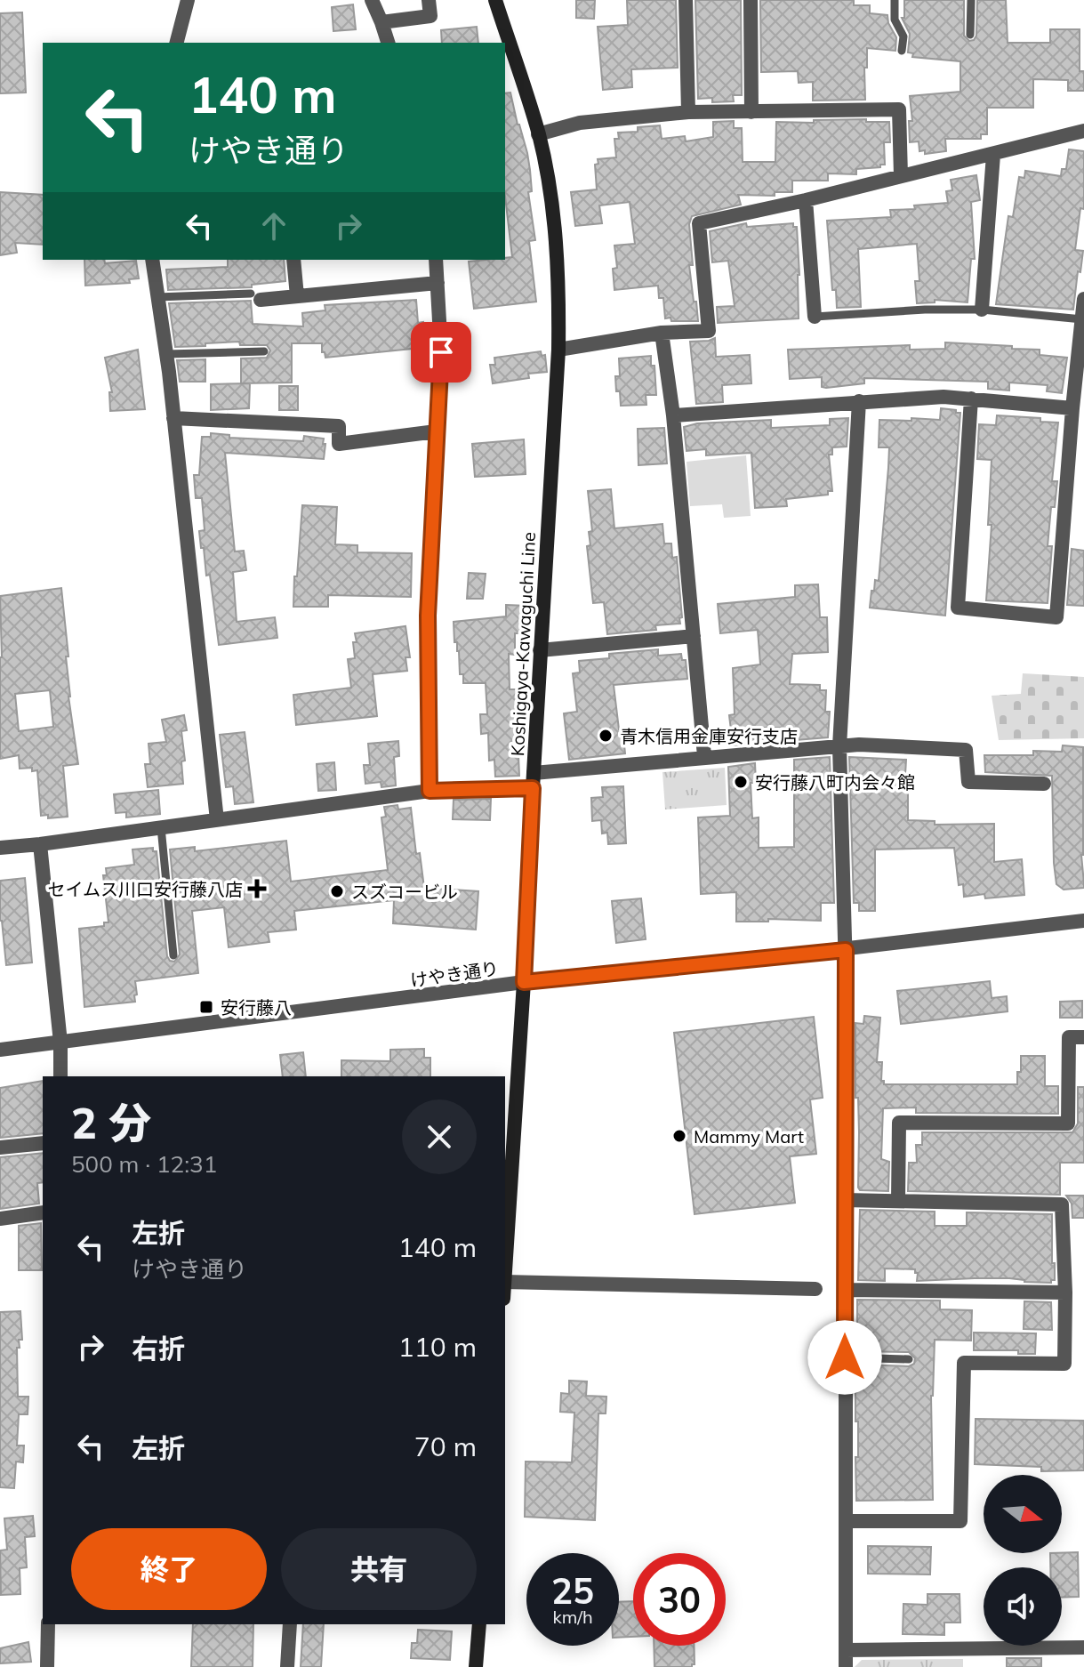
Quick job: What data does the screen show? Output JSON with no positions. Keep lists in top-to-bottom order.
{
  "streets": {
    "main road": ["Koshigaya-Kawaguchi Line"],
    "street": ["けやき通り"]
  },
  "crossings": [
    ["Koshigaya-Kawaguchi Line", "けやき通り"]
  ],
  "places": {
    "other": [
      "青木信用金庫安行支店",
      "安行藤八町内会々館",
      "スズコービル",
      "Mammy Mart"
    ],
    "health": ["セイムス川口安行藤八店"],
    "transit": ["安行藤八"]
  },
  "north": "right",
  "page": {
    "turn": ["140 m", "けやき通り"],
    "heading": ["2 分", "500 m · 12:31"],
    "list": [
      {
        "name": "左折",
        "note": "けやき通り",
        "value": "140 m"
      },
      {
        "name": "右折",
        "value": "110 m"
      },
      {
        "name": "左折",
        "value": "70 m"
      }
    ],
    "buttons": ["終了", "共有"],
    "speed": "25 km/h",
    "limit": "30"
  }
}
